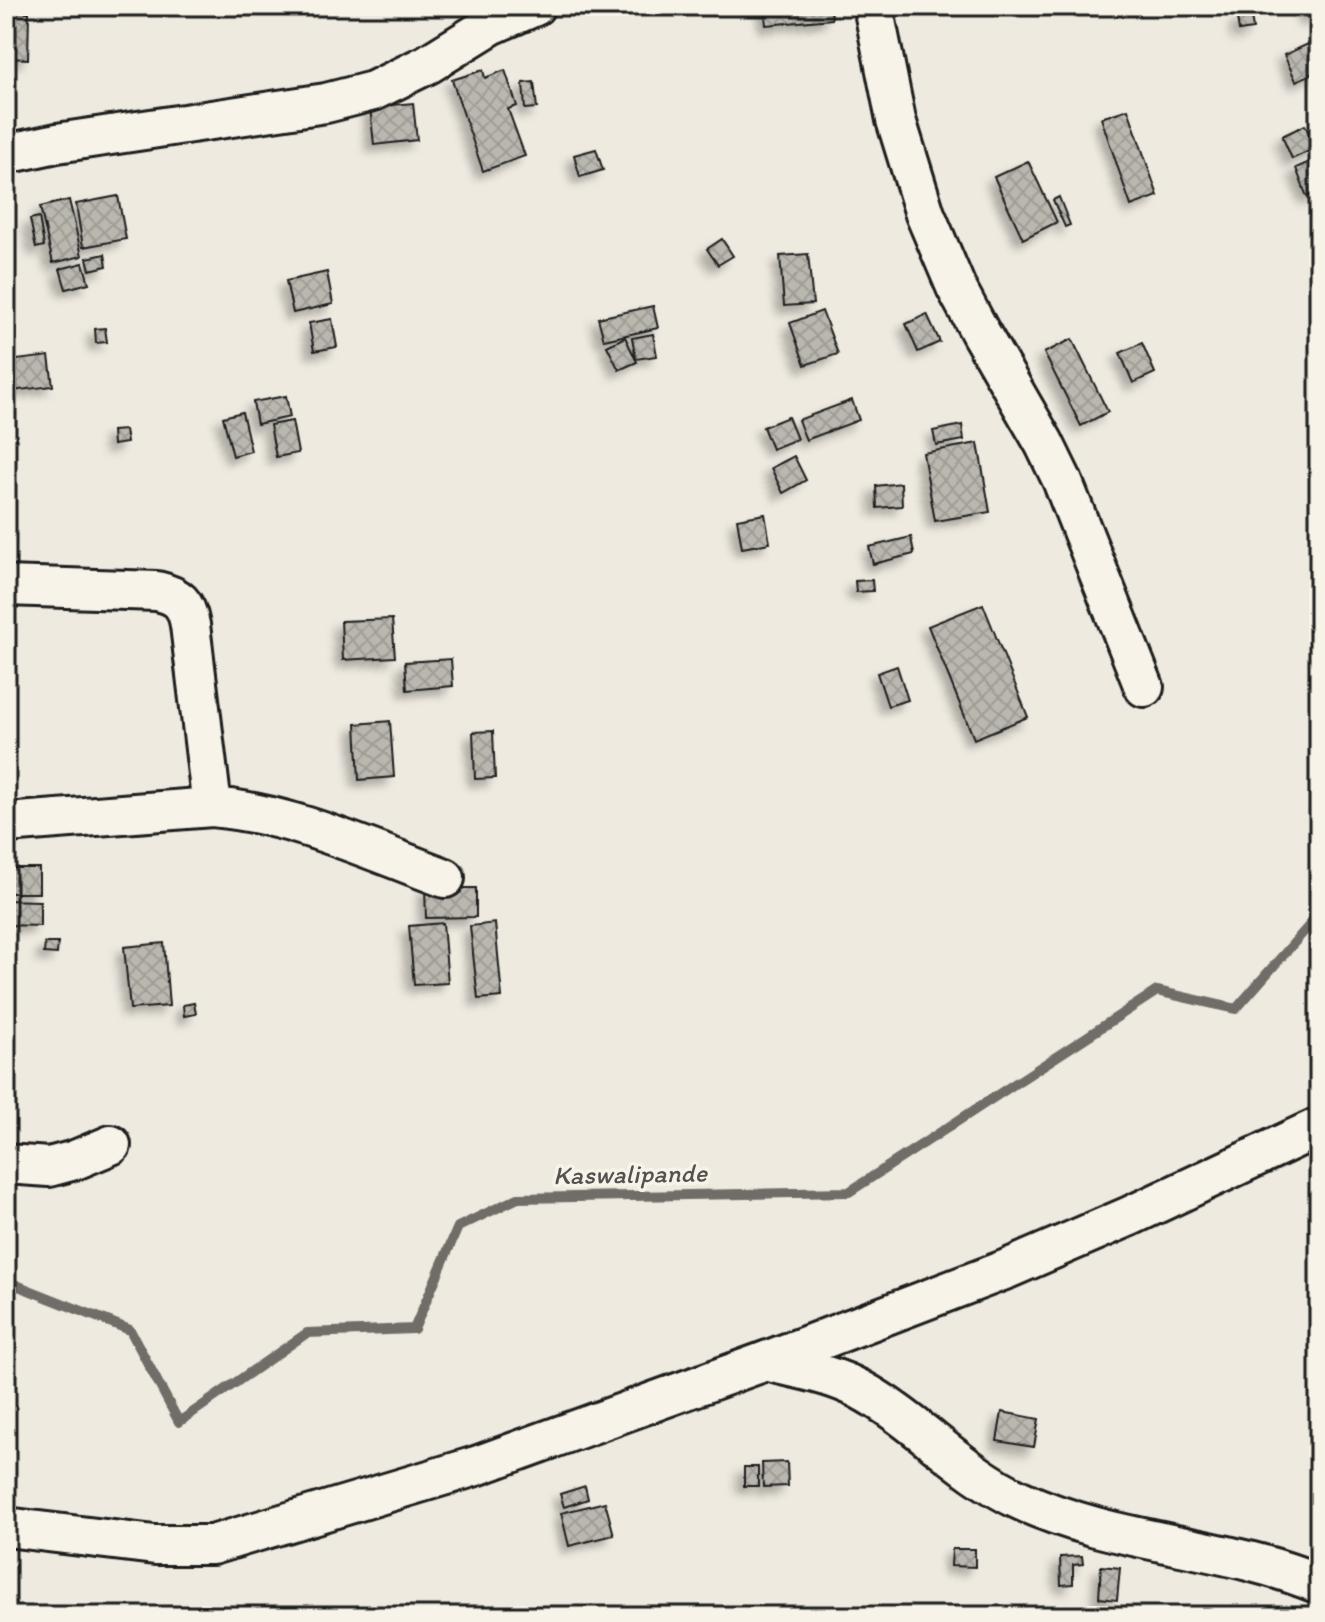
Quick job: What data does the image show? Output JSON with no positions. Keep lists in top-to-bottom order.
{
  "water": ["Kaswalipande"]
}
